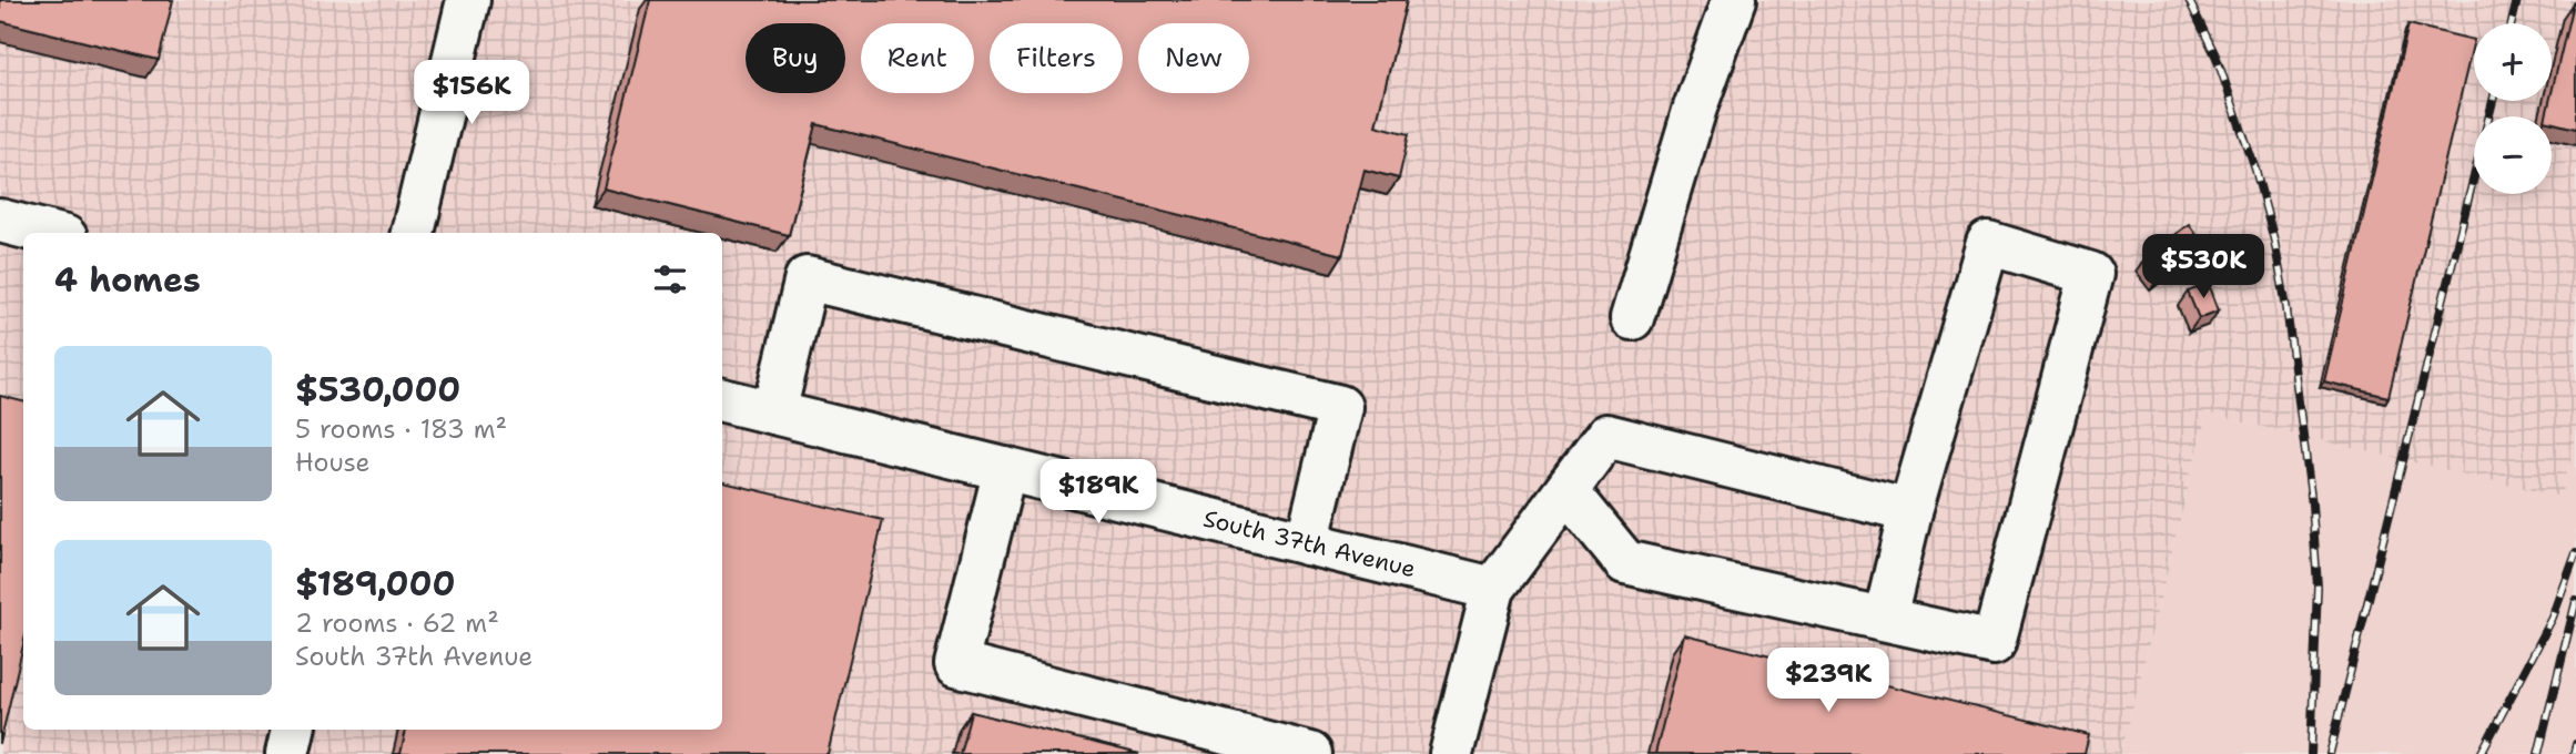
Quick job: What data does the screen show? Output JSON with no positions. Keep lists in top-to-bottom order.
{
  "streets": {
    "street": ["South 37th Avenue"]
  },
  "page": {
    "map_buttons": ["+", "−"],
    "chip": [
      "Buy",
      "Rent",
      "Filters",
      "New"
    ],
    "price": [
      "$156K",
      "$530K",
      "$189K",
      "$239K"
    ],
    "heading": "4 homes",
    "list": [
      {
        "name": "$530,000",
        "note": "5 rooms · 183 m² · House"
      },
      {
        "name": "$189,000",
        "note": "2 rooms · 62 m² · South 37th Avenue"
      }
    ]
  }
}
